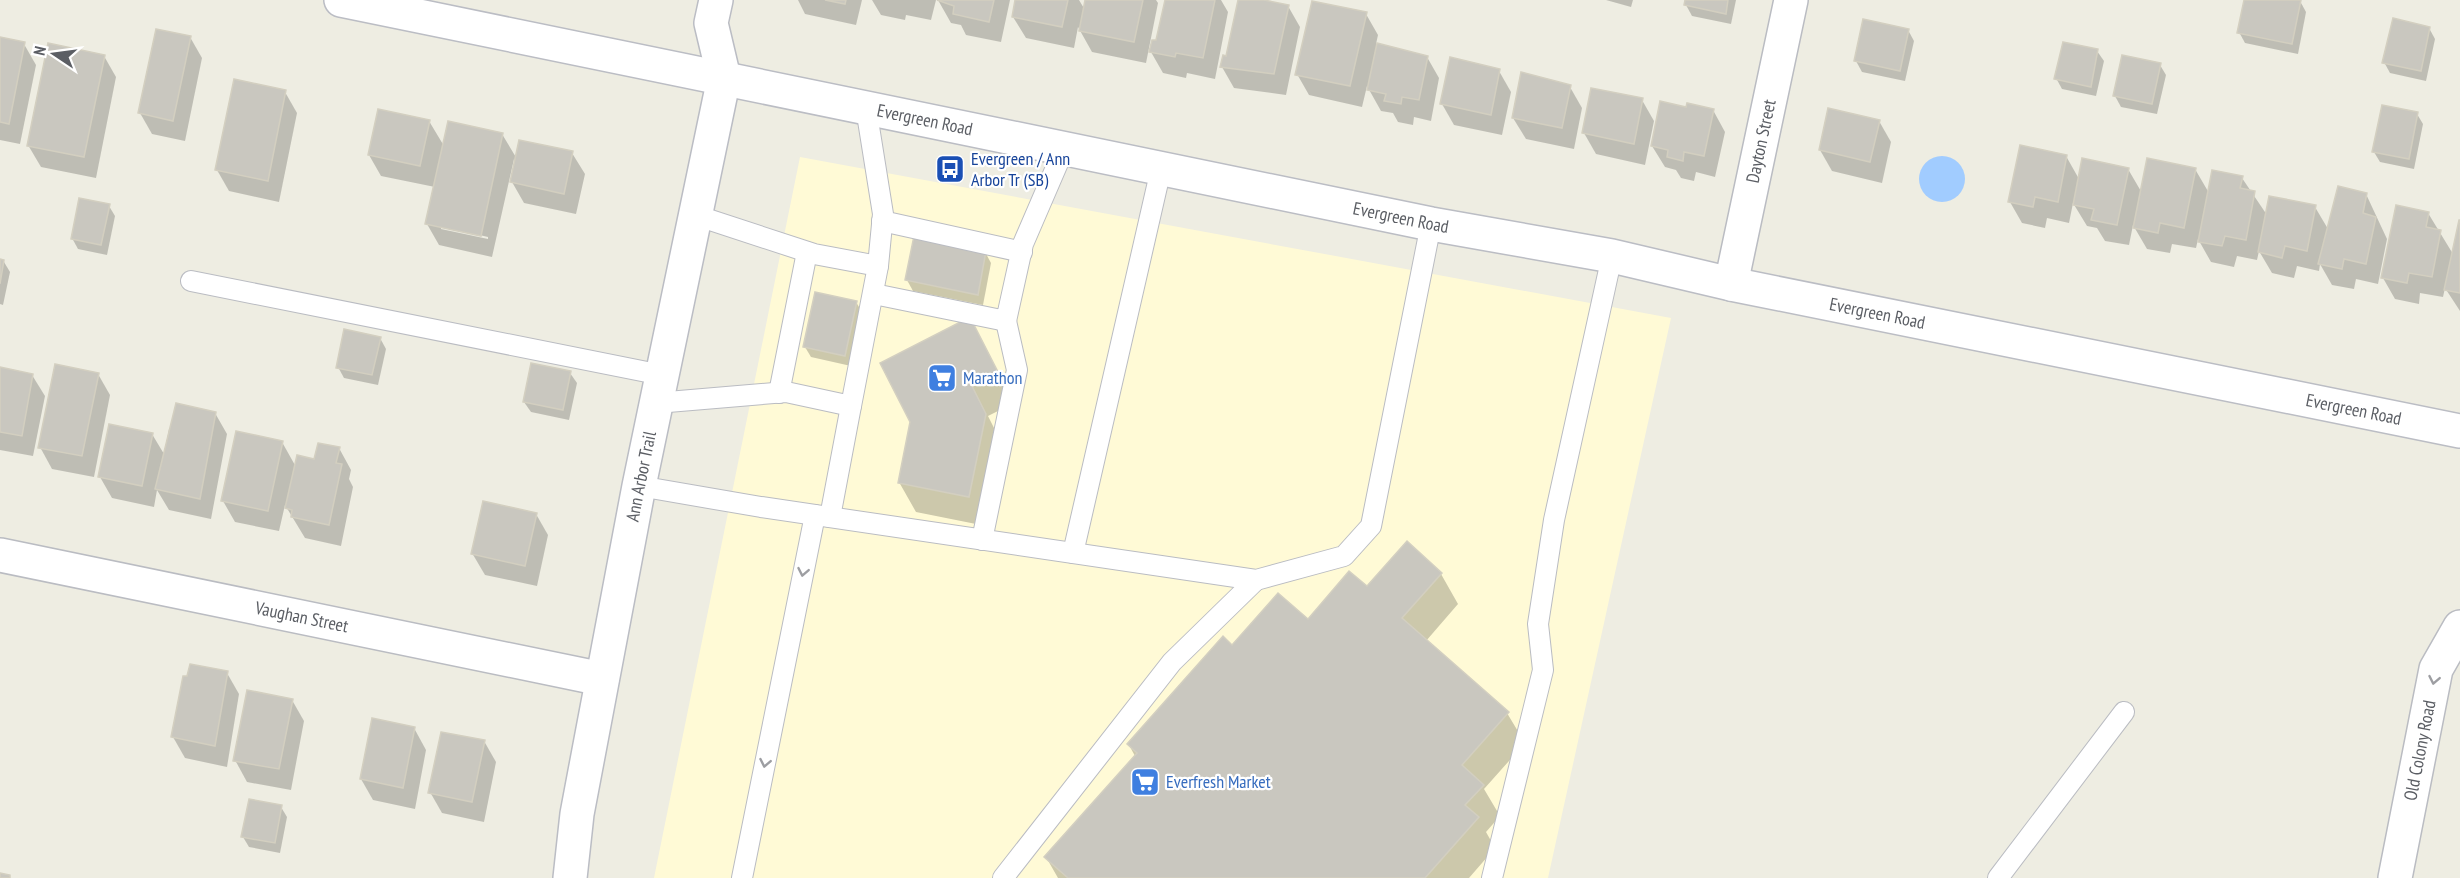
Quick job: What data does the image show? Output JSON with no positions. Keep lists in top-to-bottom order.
{
  "streets": {
    "street": [
      "Evergreen Road",
      "Dayton Street",
      "Ann Arbor Trail",
      "Vaughan Street",
      "Old Colony Road"
    ]
  },
  "crossings": [
    ["Evergreen Road", "Dayton Street"],
    ["Evergreen Road", "Ann Arbor Trail"],
    ["Ann Arbor Trail", "Vaughan Street"]
  ],
  "one_way": ["Old Colony Road"],
  "places": {
    "bus stop": ["Evergreen / Ann Arbor Tr (SB)"],
    "supermarket": ["Marathon", "Everfresh Market"]
  },
  "north": "left"
}
